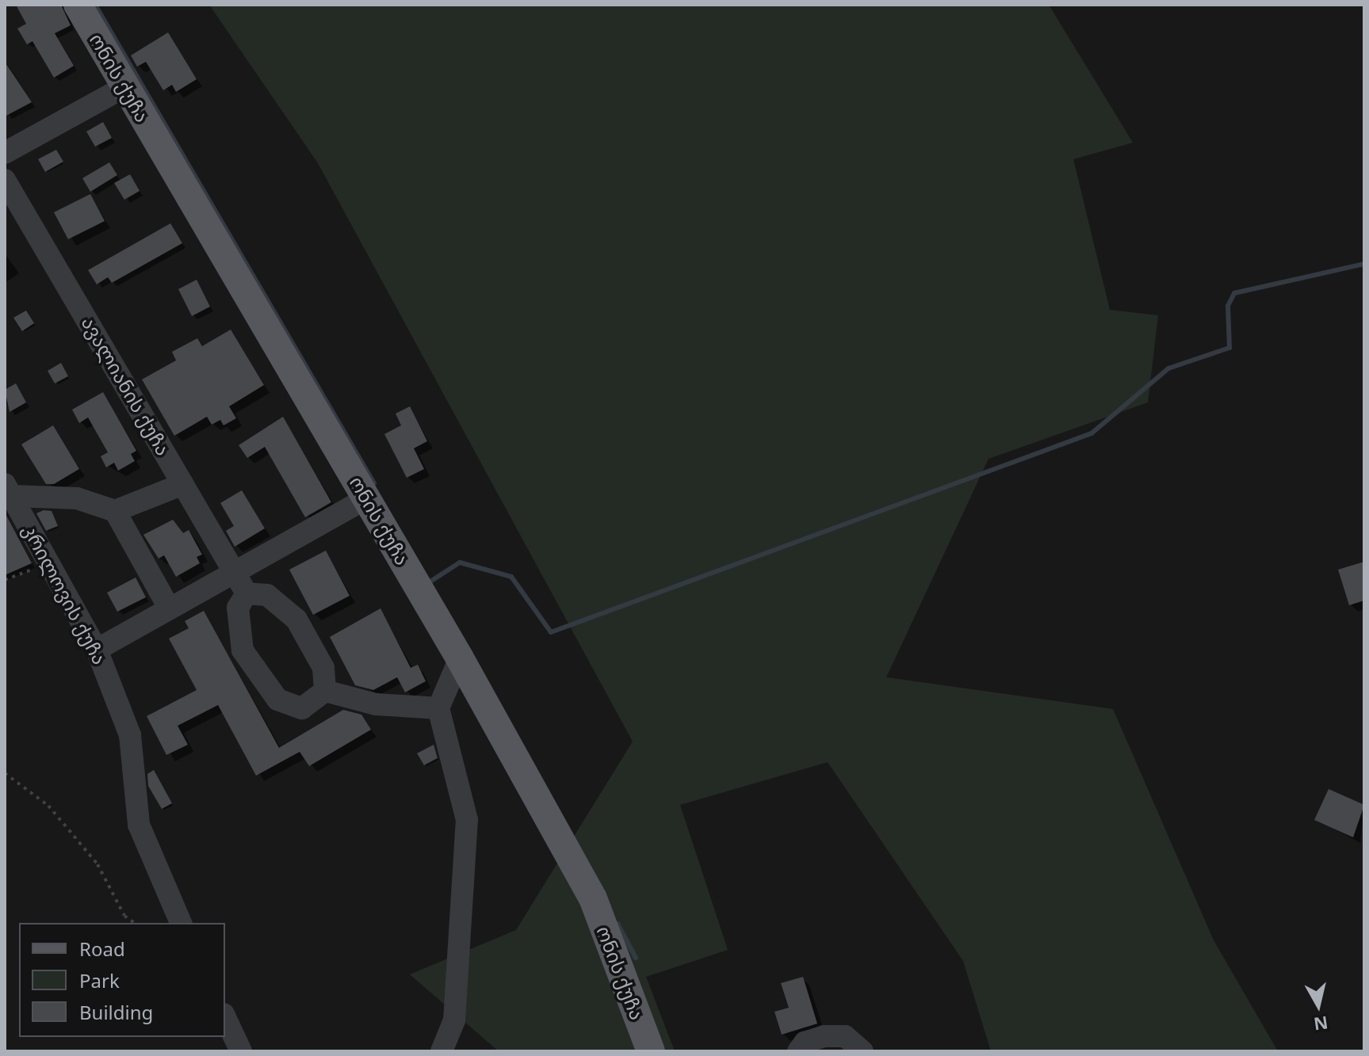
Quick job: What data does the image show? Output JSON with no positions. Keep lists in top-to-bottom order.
{
  "streets": {
    "main road": ["ონის ქუჩა"],
    "street": ["ავალიანის ქუჩა", "კრილოვის ქუჩა"]
  },
  "legend": ["Road", "Park", "Building"],
  "north": "bottom"
}
